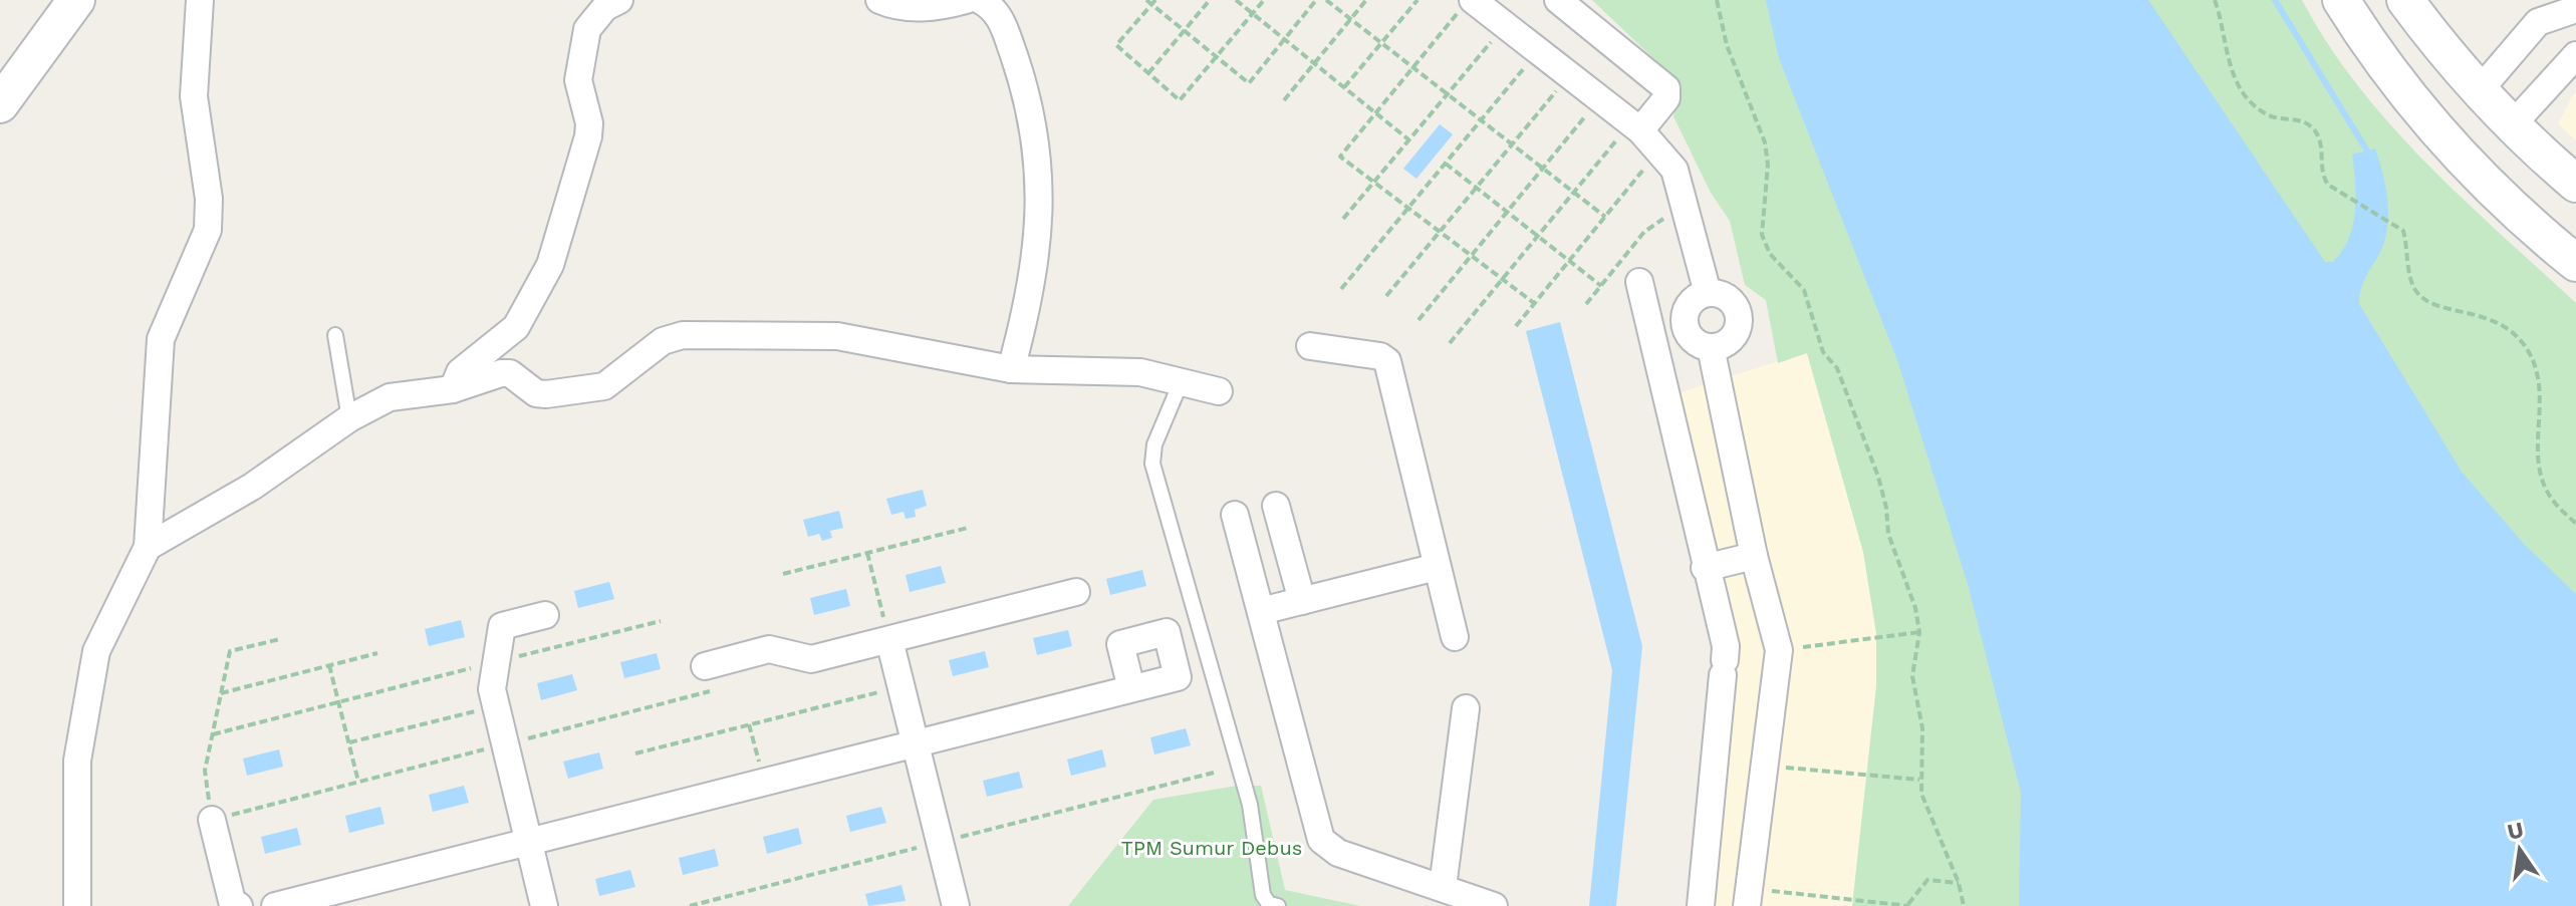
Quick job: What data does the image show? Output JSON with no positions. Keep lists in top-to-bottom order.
{
  "parks": ["TPM Sumur Debus"],
  "north": "top"
}
